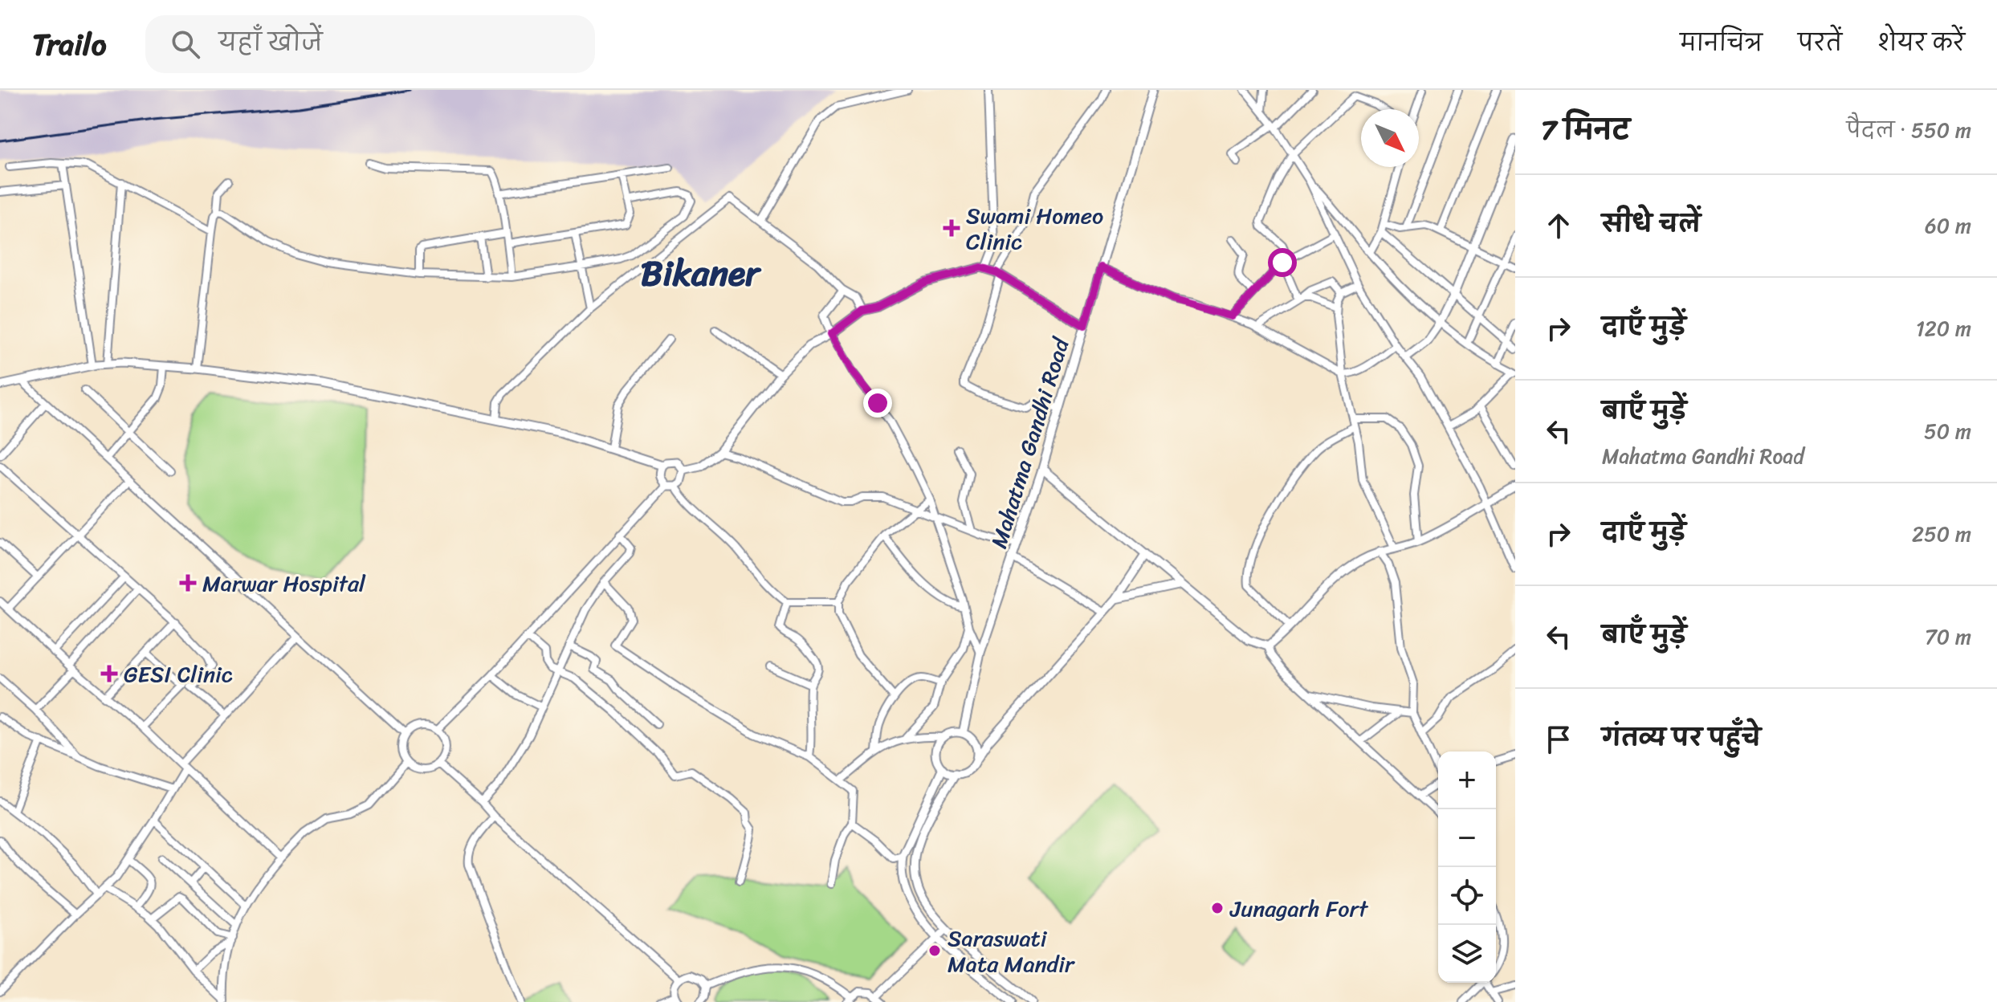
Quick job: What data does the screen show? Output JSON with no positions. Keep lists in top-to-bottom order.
{
  "streets": {
    "street": ["Mahatma Gandhi Road"]
  },
  "districts": ["Bikaner"],
  "places": {
    "health": ["Swami Homeo Clinic", "Marwar Hospital", "GESI Clinic"],
    "other": ["Junagarh Fort", "Saraswati Mata Mandir"]
  },
  "north": "bottom right",
  "page": {
    "header": "Trailo",
    "search": "यहाँ खोजें",
    "nav": ["मानचित्र", "परतें", "शेयर करें"],
    "heading": ["7 मिनट", "पैदल · 550 m"],
    "list": [
      ["सीधे चलें", "60 m"],
      ["दाएँ मुड़ें", "120 m"],
      ["बाएँ मुड़ें", "Mahatma Gandhi Road", "50 m"],
      ["दाएँ मुड़ें", "250 m"],
      ["बाएँ मुड़ें", "70 m"],
      "गंतव्य पर पहुँचे"
    ],
    "map_buttons": ["+", "−"]
  }
}
